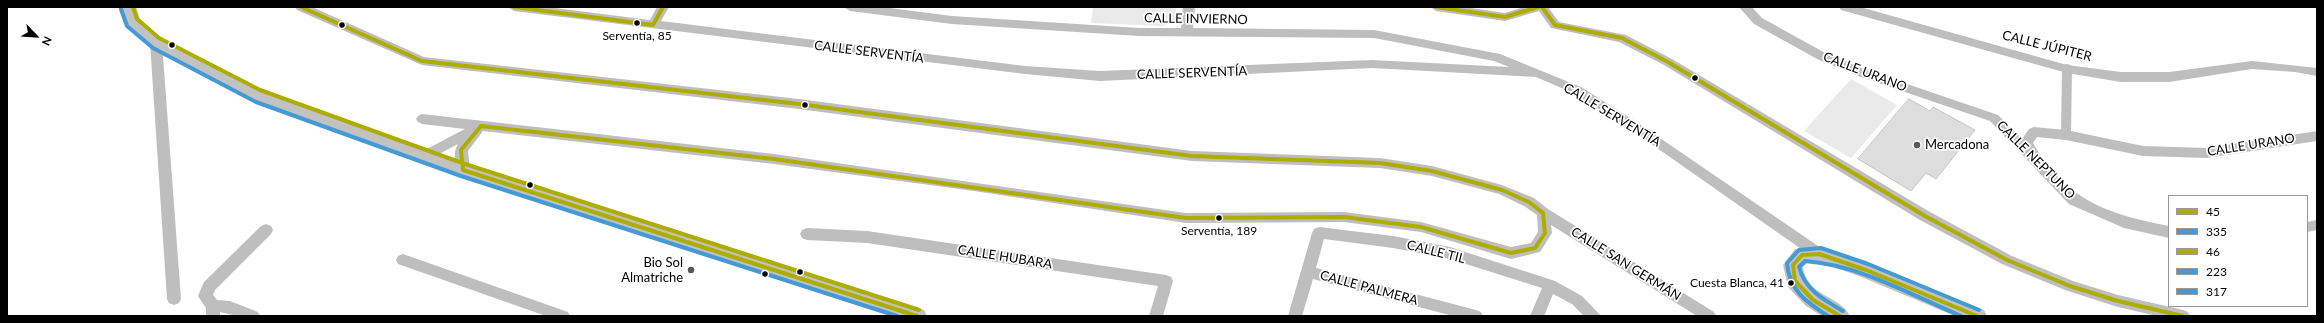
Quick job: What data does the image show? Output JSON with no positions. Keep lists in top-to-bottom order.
{
  "streets": {
    "street": [
      "CALLE INVIERNO",
      "CALLE JÚPITER",
      "CALLE SERVENTÍA",
      "CALLE URANO",
      "CALLE NEPTUNO",
      "CALLE TIL",
      "CALLE HUBARA",
      "CALLE SAN GERMÁN",
      "CALLE PALMERA"
    ]
  },
  "crossings": [
    ["CALLE INVIERNO", "CALLE SERVENTÍA"],
    ["CALLE URANO", "CALLE NEPTUNO"],
    ["CALLE TIL", "CALLE PALMERA"]
  ],
  "places": [
    "Serventía, 85",
    "Mercadona",
    "Serventía, 189",
    "Bio Sol Almatriche",
    "Cuesta Blanca, 41"
  ],
  "lines": [
    "transit line 45",
    "transit line 46",
    "transit line 335",
    "transit line 317",
    "transit line 223"
  ],
  "legend": [
    "45",
    "335",
    "46",
    "223",
    "317"
  ],
  "north": "bottom right"
}
